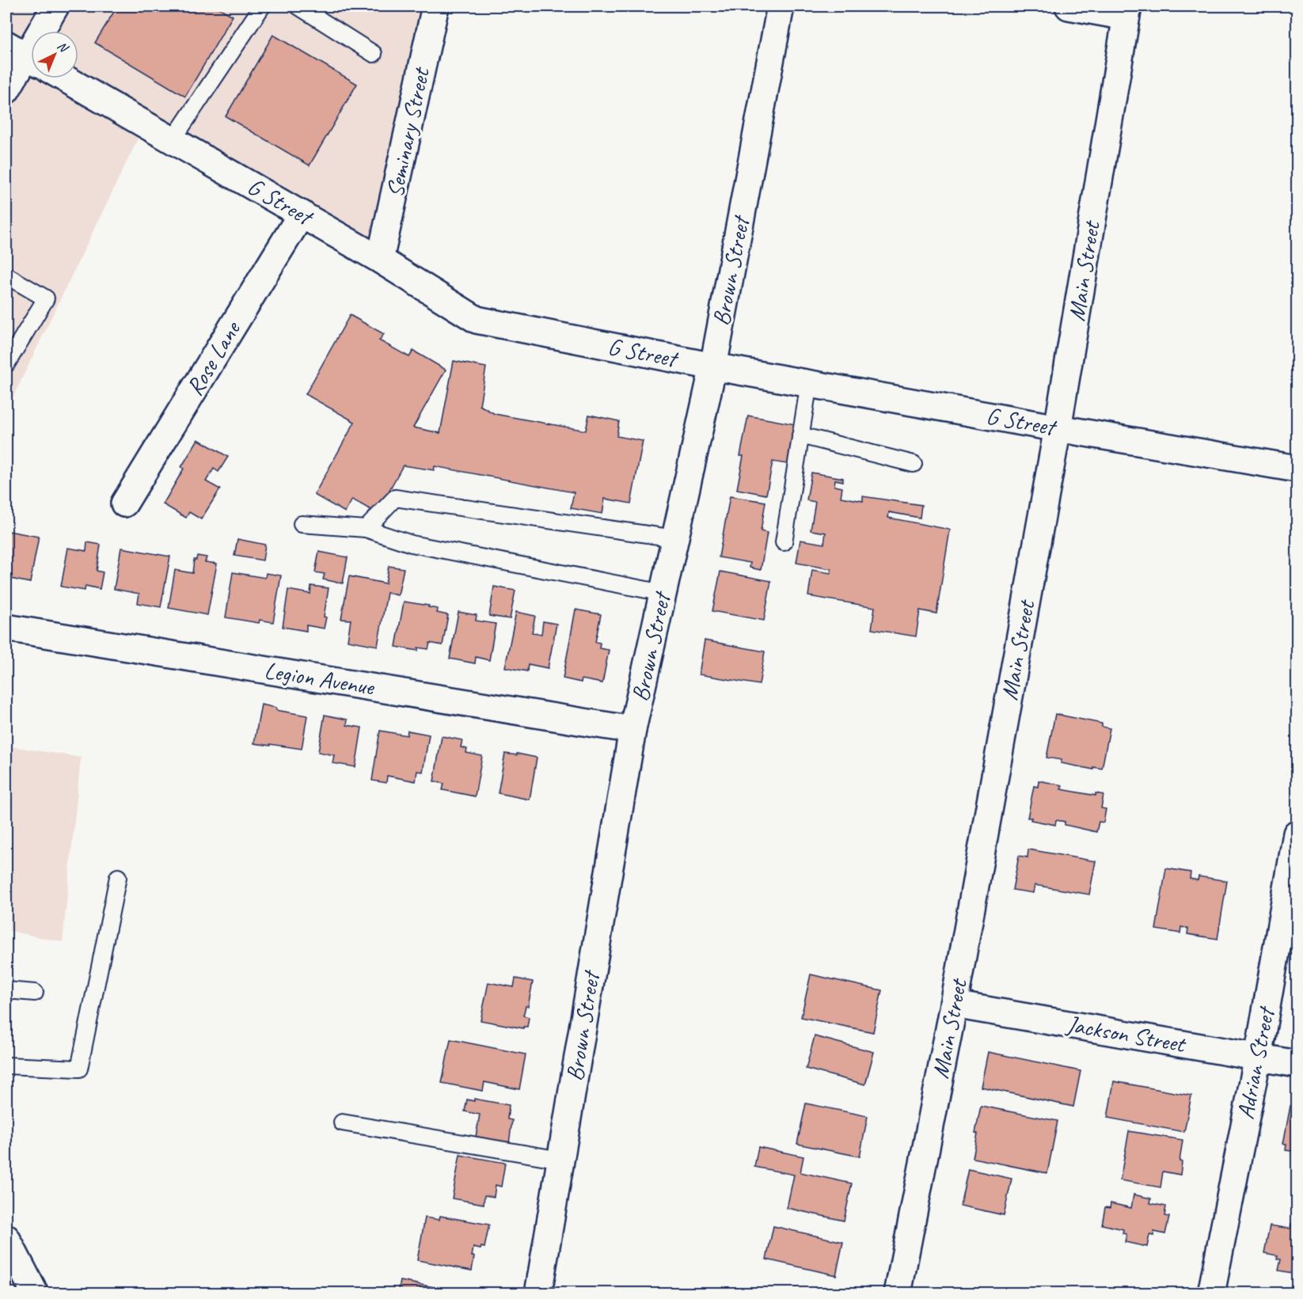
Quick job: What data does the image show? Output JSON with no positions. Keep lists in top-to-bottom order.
{
  "streets": {
    "street": [
      "Seminary Street",
      "G Street",
      "Brown Street",
      "Main Street",
      "Rose Lane",
      "Legion Avenue",
      "Jackson Street",
      "Adrian Street"
    ]
  },
  "crossings": [
    ["Seminary Street", "G Street"],
    ["G Street", "Brown Street"],
    ["G Street", "Main Street"],
    ["G Street", "Rose Lane"],
    ["Brown Street", "Legion Avenue"],
    ["Main Street", "Jackson Street"],
    ["Jackson Street", "Adrian Street"]
  ],
  "north": "top right"
}
